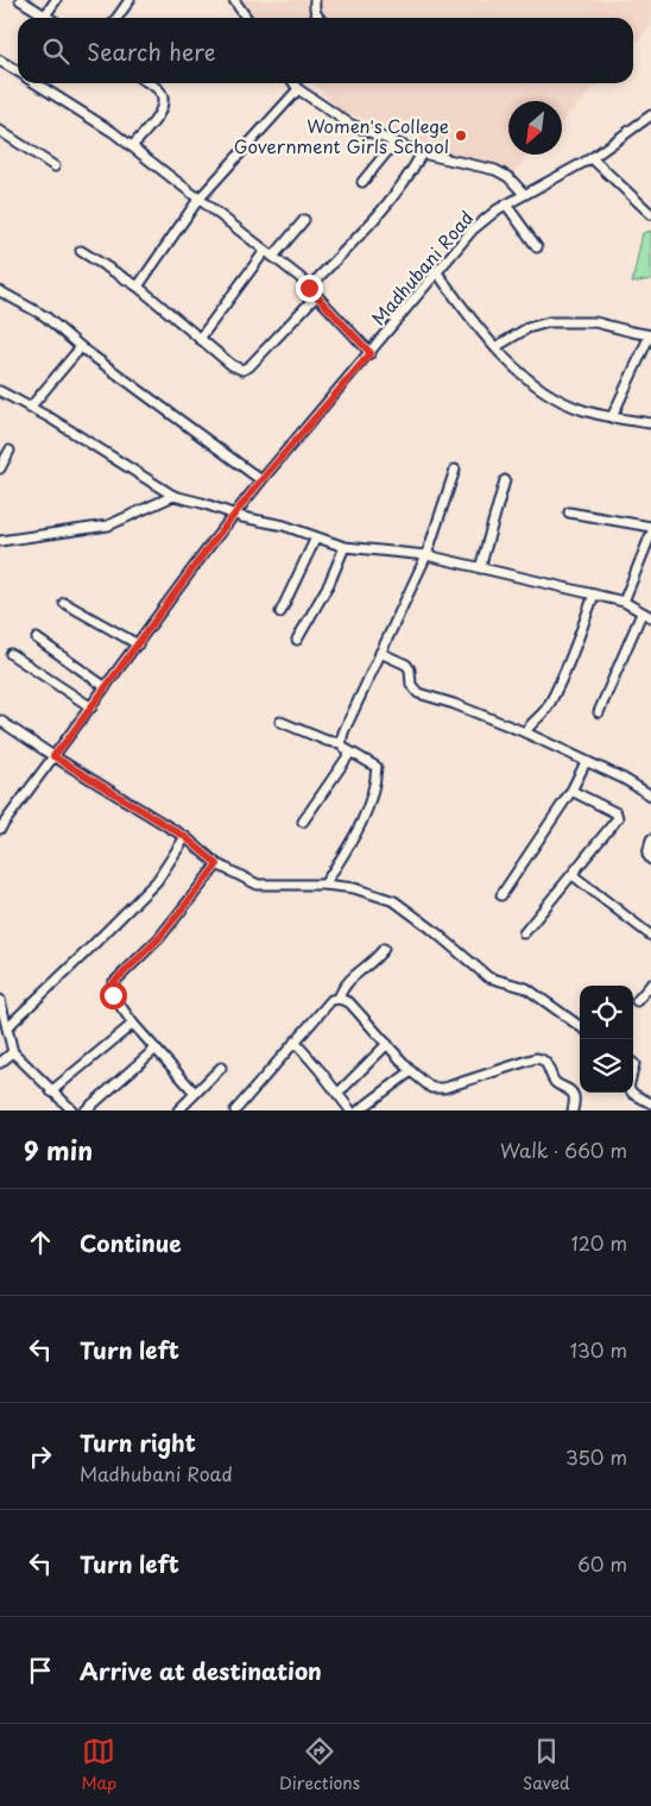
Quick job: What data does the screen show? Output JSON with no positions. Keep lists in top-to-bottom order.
{
  "streets": {
    "street": ["Madhubani Road"]
  },
  "places": ["Women's College Government Girls School"],
  "north": "bottom left",
  "page": {
    "search": "Search here",
    "heading": ["9 min", "Walk · 660 m"],
    "list": [
      ["Continue", "120 m"],
      ["Turn left", "130 m"],
      ["Turn right", "Madhubani Road", "350 m"],
      ["Turn left", "60 m"],
      "Arrive at destination"
    ],
    "nav": ["Map", "Directions", "Saved"]
  }
}
